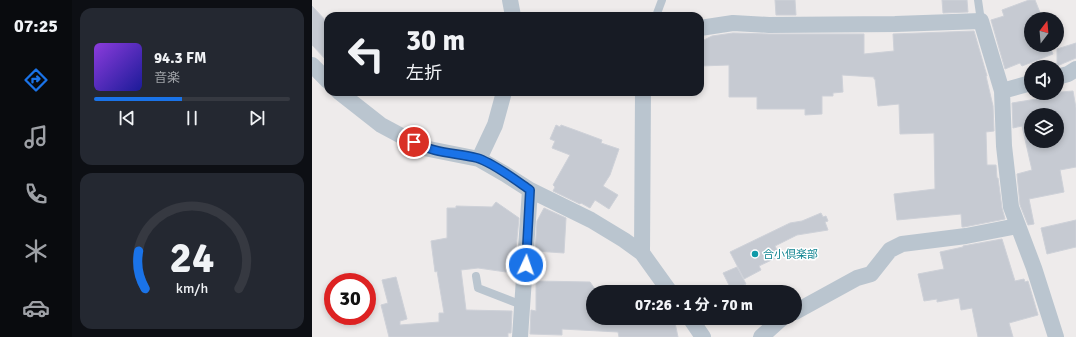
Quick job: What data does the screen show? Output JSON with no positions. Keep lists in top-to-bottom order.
{
  "places": ["合小倶楽部"],
  "north": "top",
  "page": {
    "tabs": "07:25",
    "turn": ["30 m", "左折"],
    "song": ["94.3 FM", "音楽"],
    "limit": "30",
    "trip": "07:26 · 1 分 · 70 m",
    "gauge": ["24", "km/h"]
  }
}
